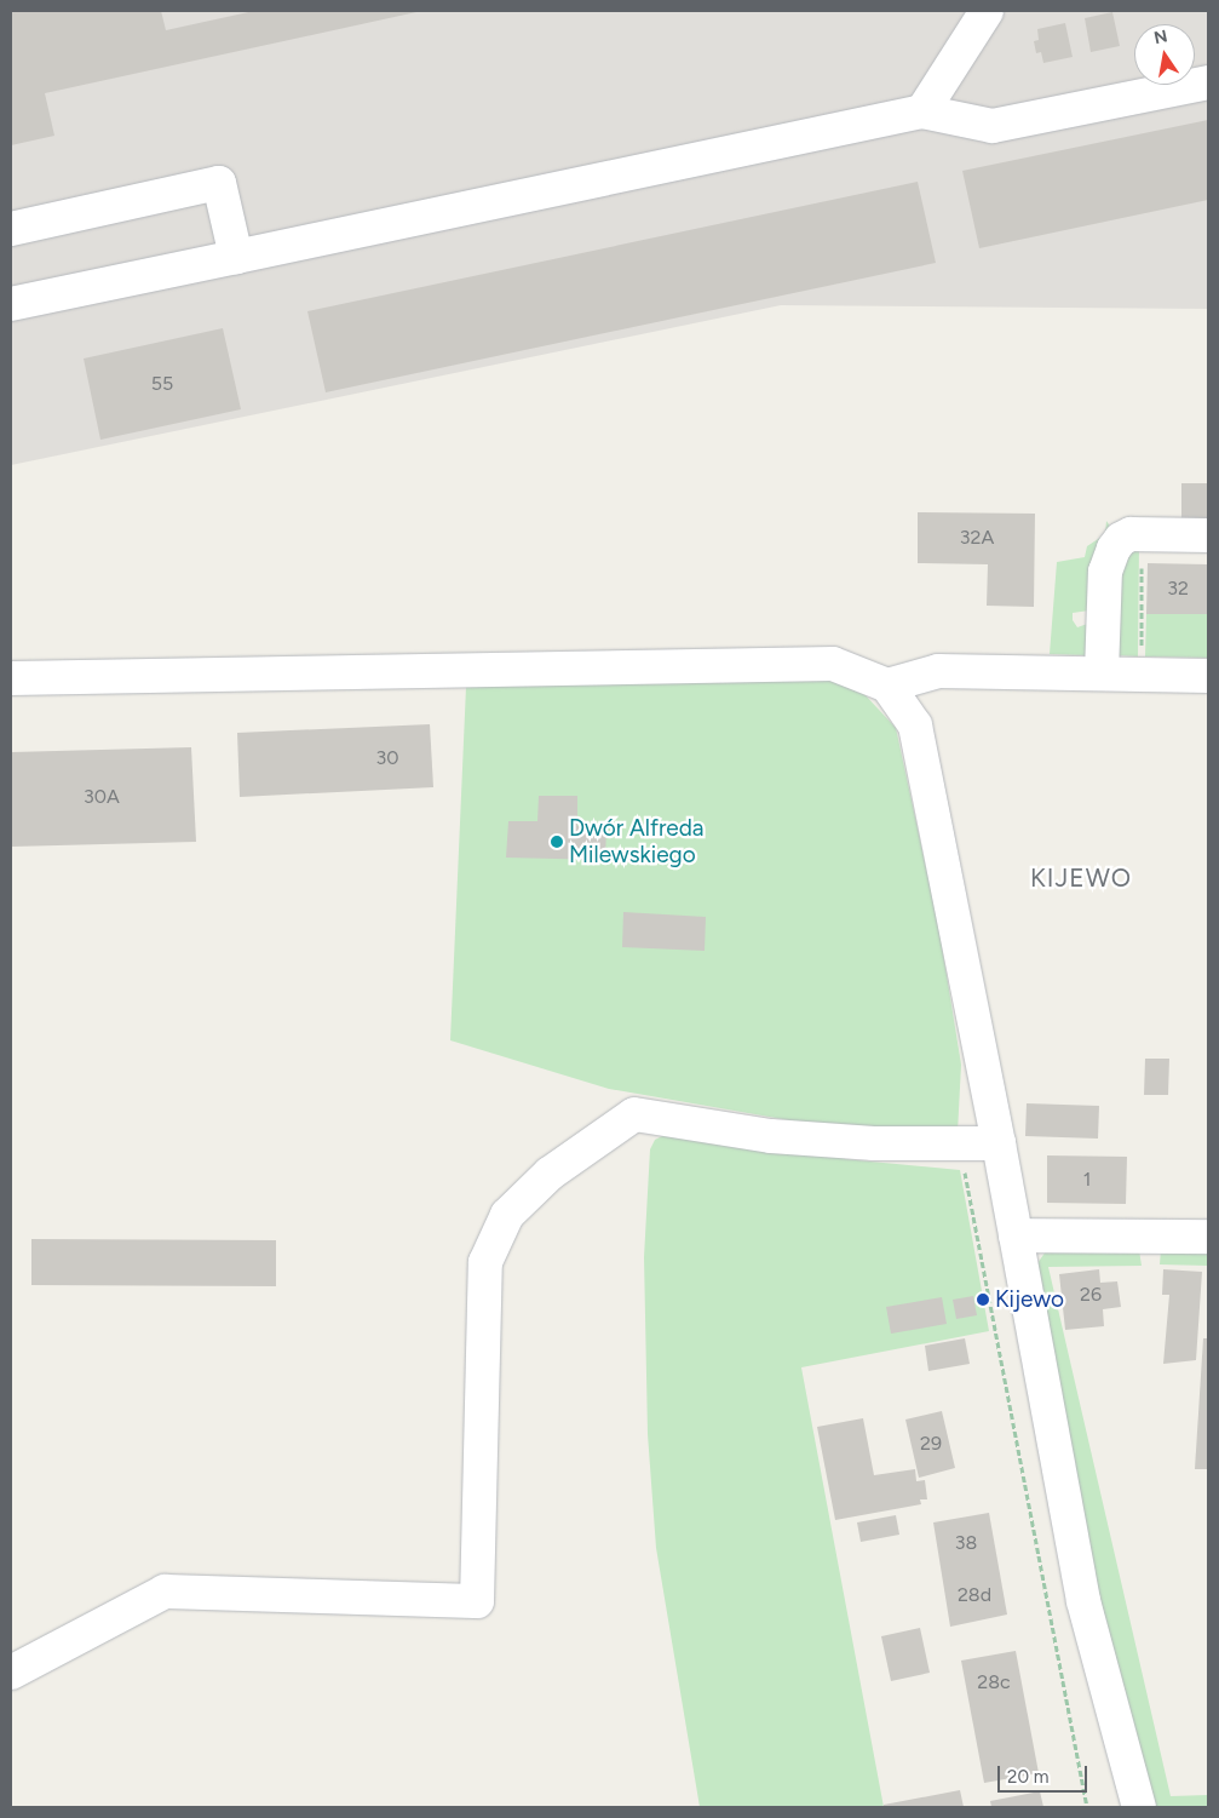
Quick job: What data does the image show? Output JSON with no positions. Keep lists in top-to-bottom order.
{
  "districts": ["KIJEWO"],
  "places": ["Dwór Alfreda Milewskiego", "Kijewo"],
  "house_numbers": [
    "55",
    "32A",
    "32",
    "30",
    "30A",
    "1",
    "26",
    "29",
    "38",
    "28d",
    "28c"
  ],
  "scale_bar": "20 m",
  "north": "top"
}
